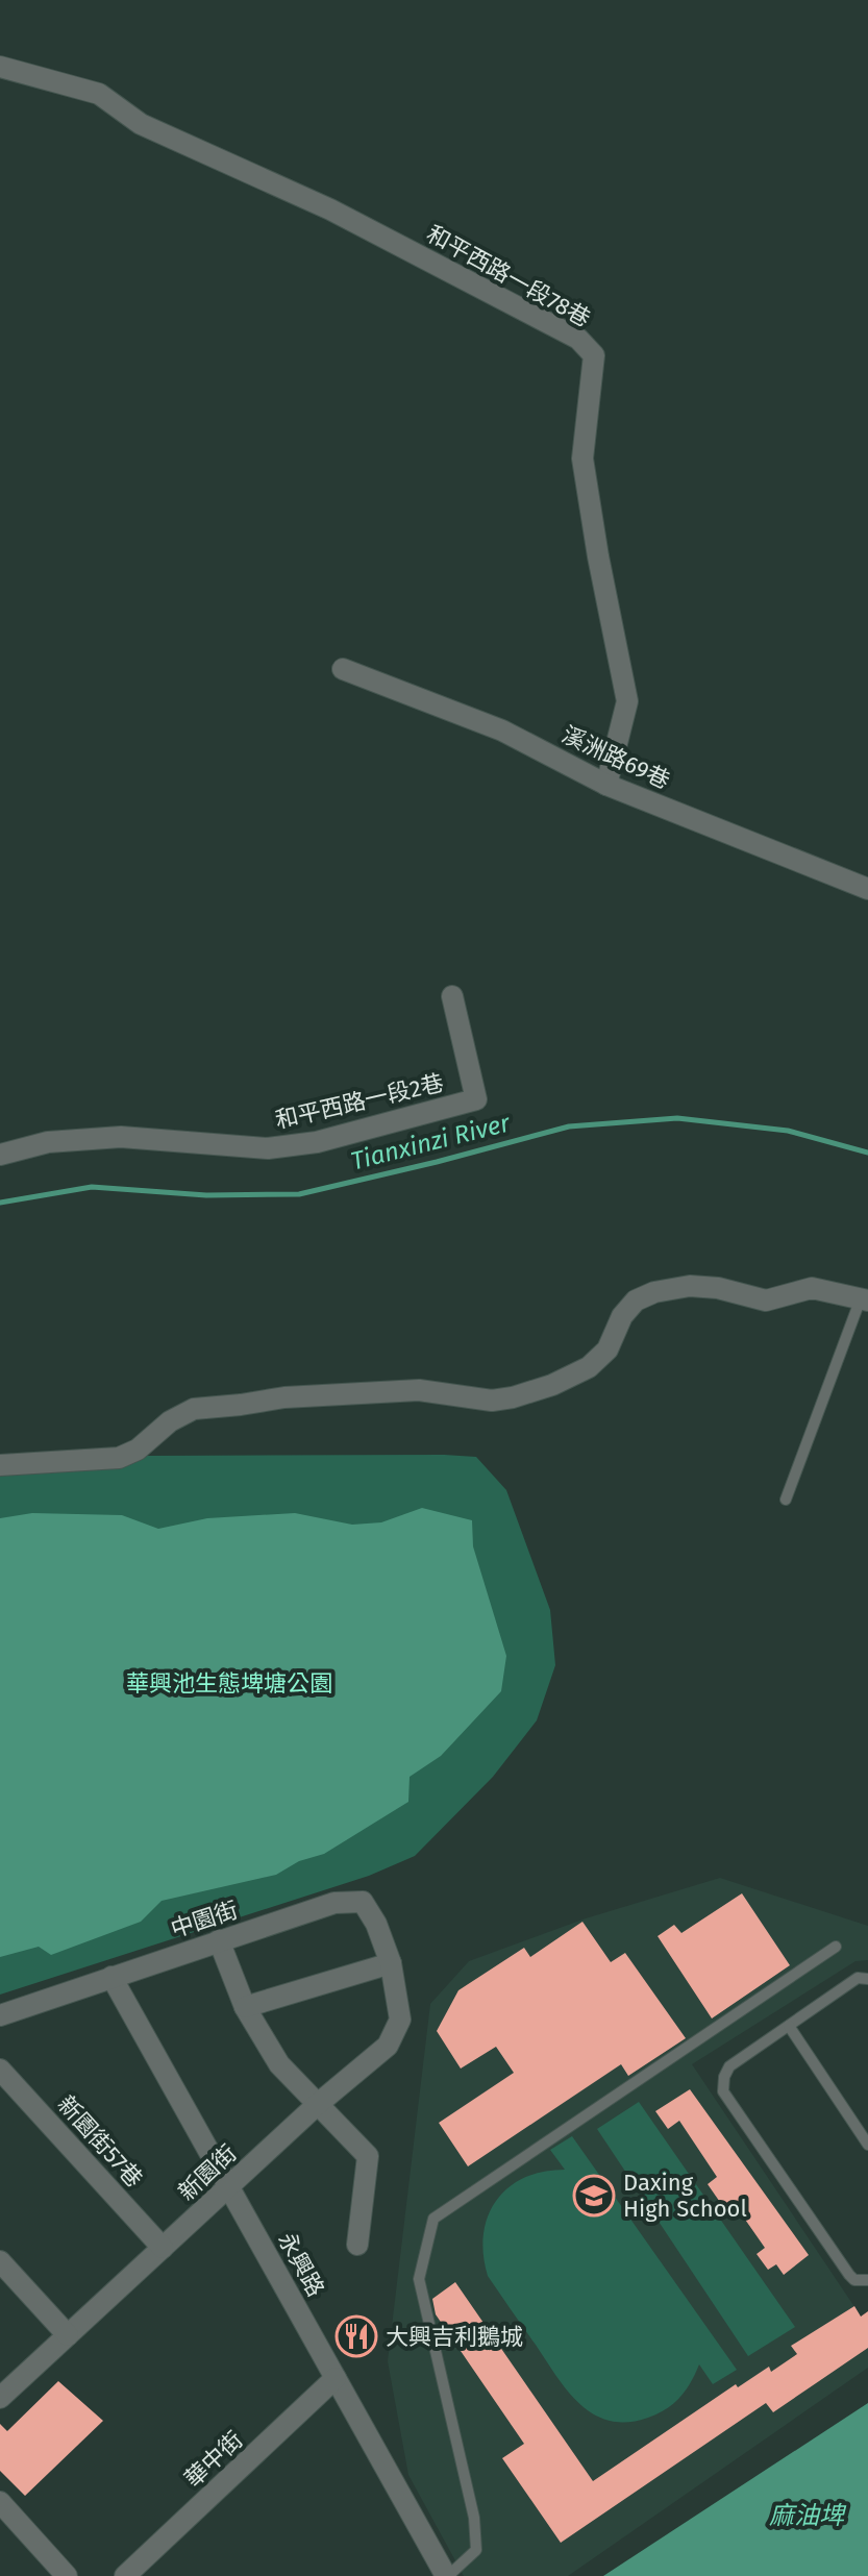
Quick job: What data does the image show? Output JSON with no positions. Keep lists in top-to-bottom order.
{
  "streets": {
    "street": [
      "和平西路一段78巷",
      "溪洲路69巷",
      "和平西路一段2巷",
      "中園街",
      "新園街57巷",
      "新園街",
      "永興路",
      "華中街"
    ]
  },
  "crossings": [
    ["和平西路一段78巷", "溪洲路69巷"],
    ["中園街", "新園街"],
    ["中園街", "永興路"],
    ["新園街57巷", "新園街"],
    ["新園街", "永興路"],
    ["永興路", "華中街"]
  ],
  "water": ["Tianxinzi River", "麻油埤"],
  "parks": ["華興池生態埤塘公園"],
  "places": {
    "school or university": ["Daxing High School"],
    "restaurant": ["大興吉利鵝城"]
  }
}
